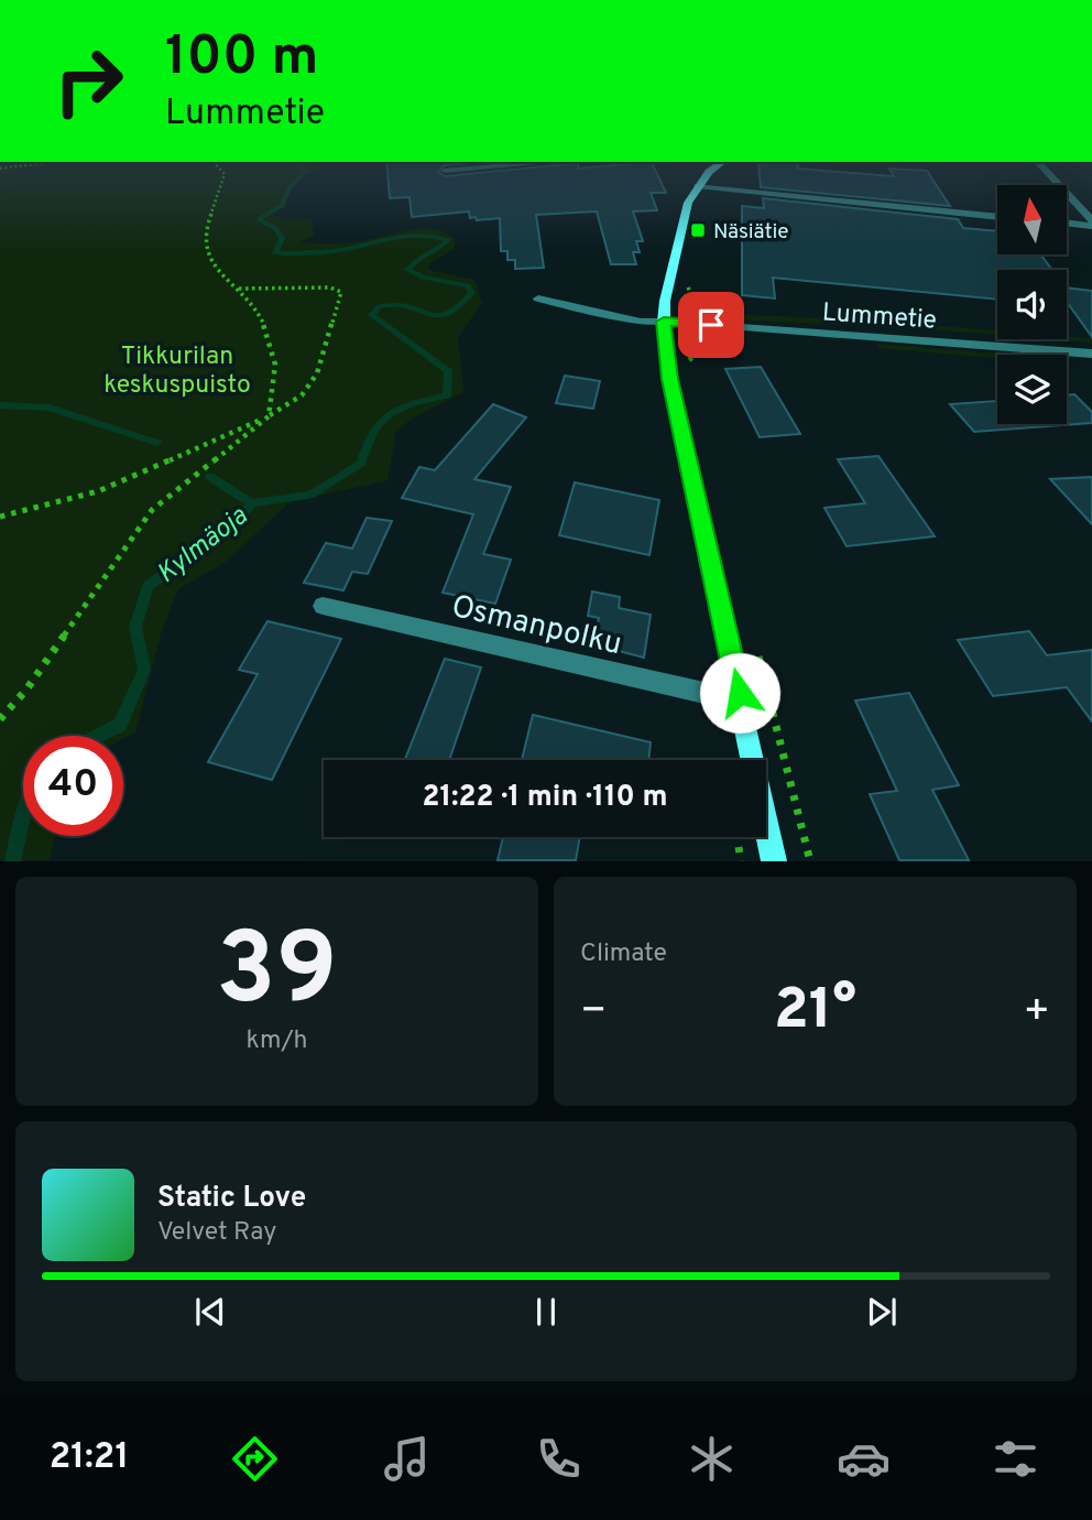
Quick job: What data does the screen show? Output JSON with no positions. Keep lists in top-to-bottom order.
{
  "streets": {
    "street": ["Lummetie", "Osmanpolku"]
  },
  "water": ["Kylmäoja"],
  "parks": ["Tikkurilan keskuspuisto"],
  "places": {
    "transit": ["Näsiätie"]
  },
  "north": "top",
  "page": {
    "turn": ["100 m", "Lummetie"],
    "limit": "40",
    "trip": "21:22 · 1 min · 110 m",
    "tile": [
      ["39", "km/h"],
      "Climate"
    ],
    "heat": ["−", "21°", "+"],
    "song": ["Static Love", "Velvet Ray"],
    "tabs": "21:21"
  }
}
